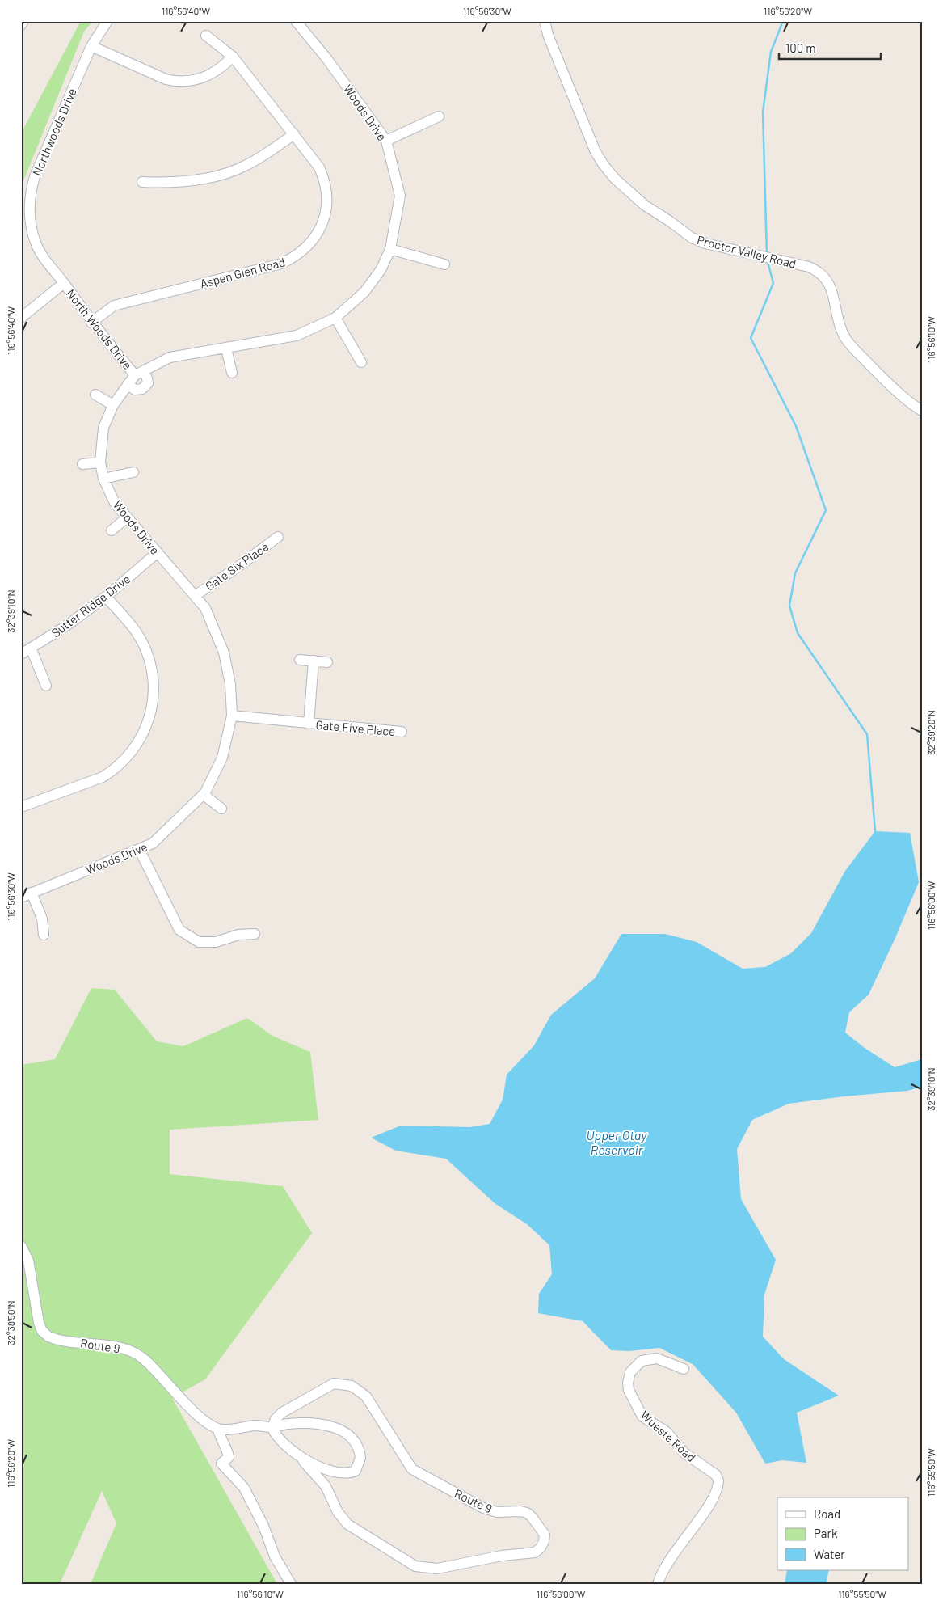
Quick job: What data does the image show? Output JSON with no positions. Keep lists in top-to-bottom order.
{
  "streets": {
    "street": [
      "Woods Drive",
      "Northwoods Drive",
      "Proctor Valley Road",
      "Aspen Glen Road",
      "North Woods Drive",
      "Gate Six Place",
      "Sutter Ridge Drive",
      "Gate Five Place",
      "Route 9",
      "Wueste Road"
    ]
  },
  "crossings": [
    ["Woods Drive", "North Woods Drive"],
    ["Woods Drive", "Gate Six Place"],
    ["Woods Drive", "Sutter Ridge Drive"],
    ["Woods Drive", "Gate Five Place"],
    ["Northwoods Drive", "North Woods Drive"],
    ["Aspen Glen Road", "North Woods Drive"]
  ],
  "water": ["Upper Otay Reservoir"],
  "legend": ["Road", "Park", "Water"],
  "scale_bar": "100 m",
  "coordinates": [
    "116°56'40\"W",
    "116°56'30\"W",
    "116°56'20\"W",
    "116°56'10\"W",
    "32°39'10\"N",
    "32°39'20\"N",
    "116°56'00\"W",
    "32°38'50\"N",
    "116°55'50\"W"
  ]
}
